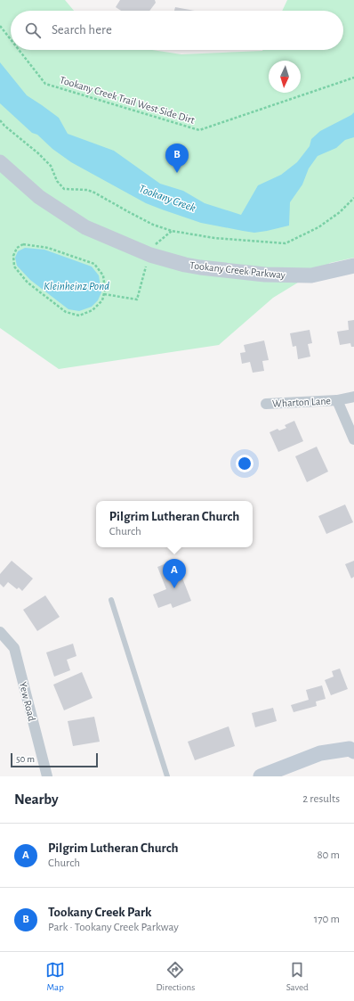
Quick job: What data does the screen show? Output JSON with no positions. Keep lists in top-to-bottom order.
{
  "streets": {
    "street": ["Tookany Creek Parkway", "Wharton Lane", "Yew Road"],
    "path": ["Tookany Creek Trail West Side Dirt"]
  },
  "water": ["Tookany Creek", "Kleinheinz Pond"],
  "scale_bar": "50 m",
  "north": "bottom",
  "page": {
    "search": "Search here",
    "pins": ["B", "A"],
    "popup": ["Pilgrim Lutheran Church", "Church"],
    "scale": "50 m",
    "heading": ["Nearby", "2 results"],
    "list": [
      {
        "mark": "A",
        "name": "Pilgrim Lutheran Church",
        "note": "Church",
        "value": "80 m"
      },
      {
        "mark": "B",
        "name": "Tookany Creek Park",
        "note": "Park · Tookany Creek Parkway",
        "value": "170 m"
      }
    ],
    "nav": ["Map", "Directions", "Saved"]
  }
}
